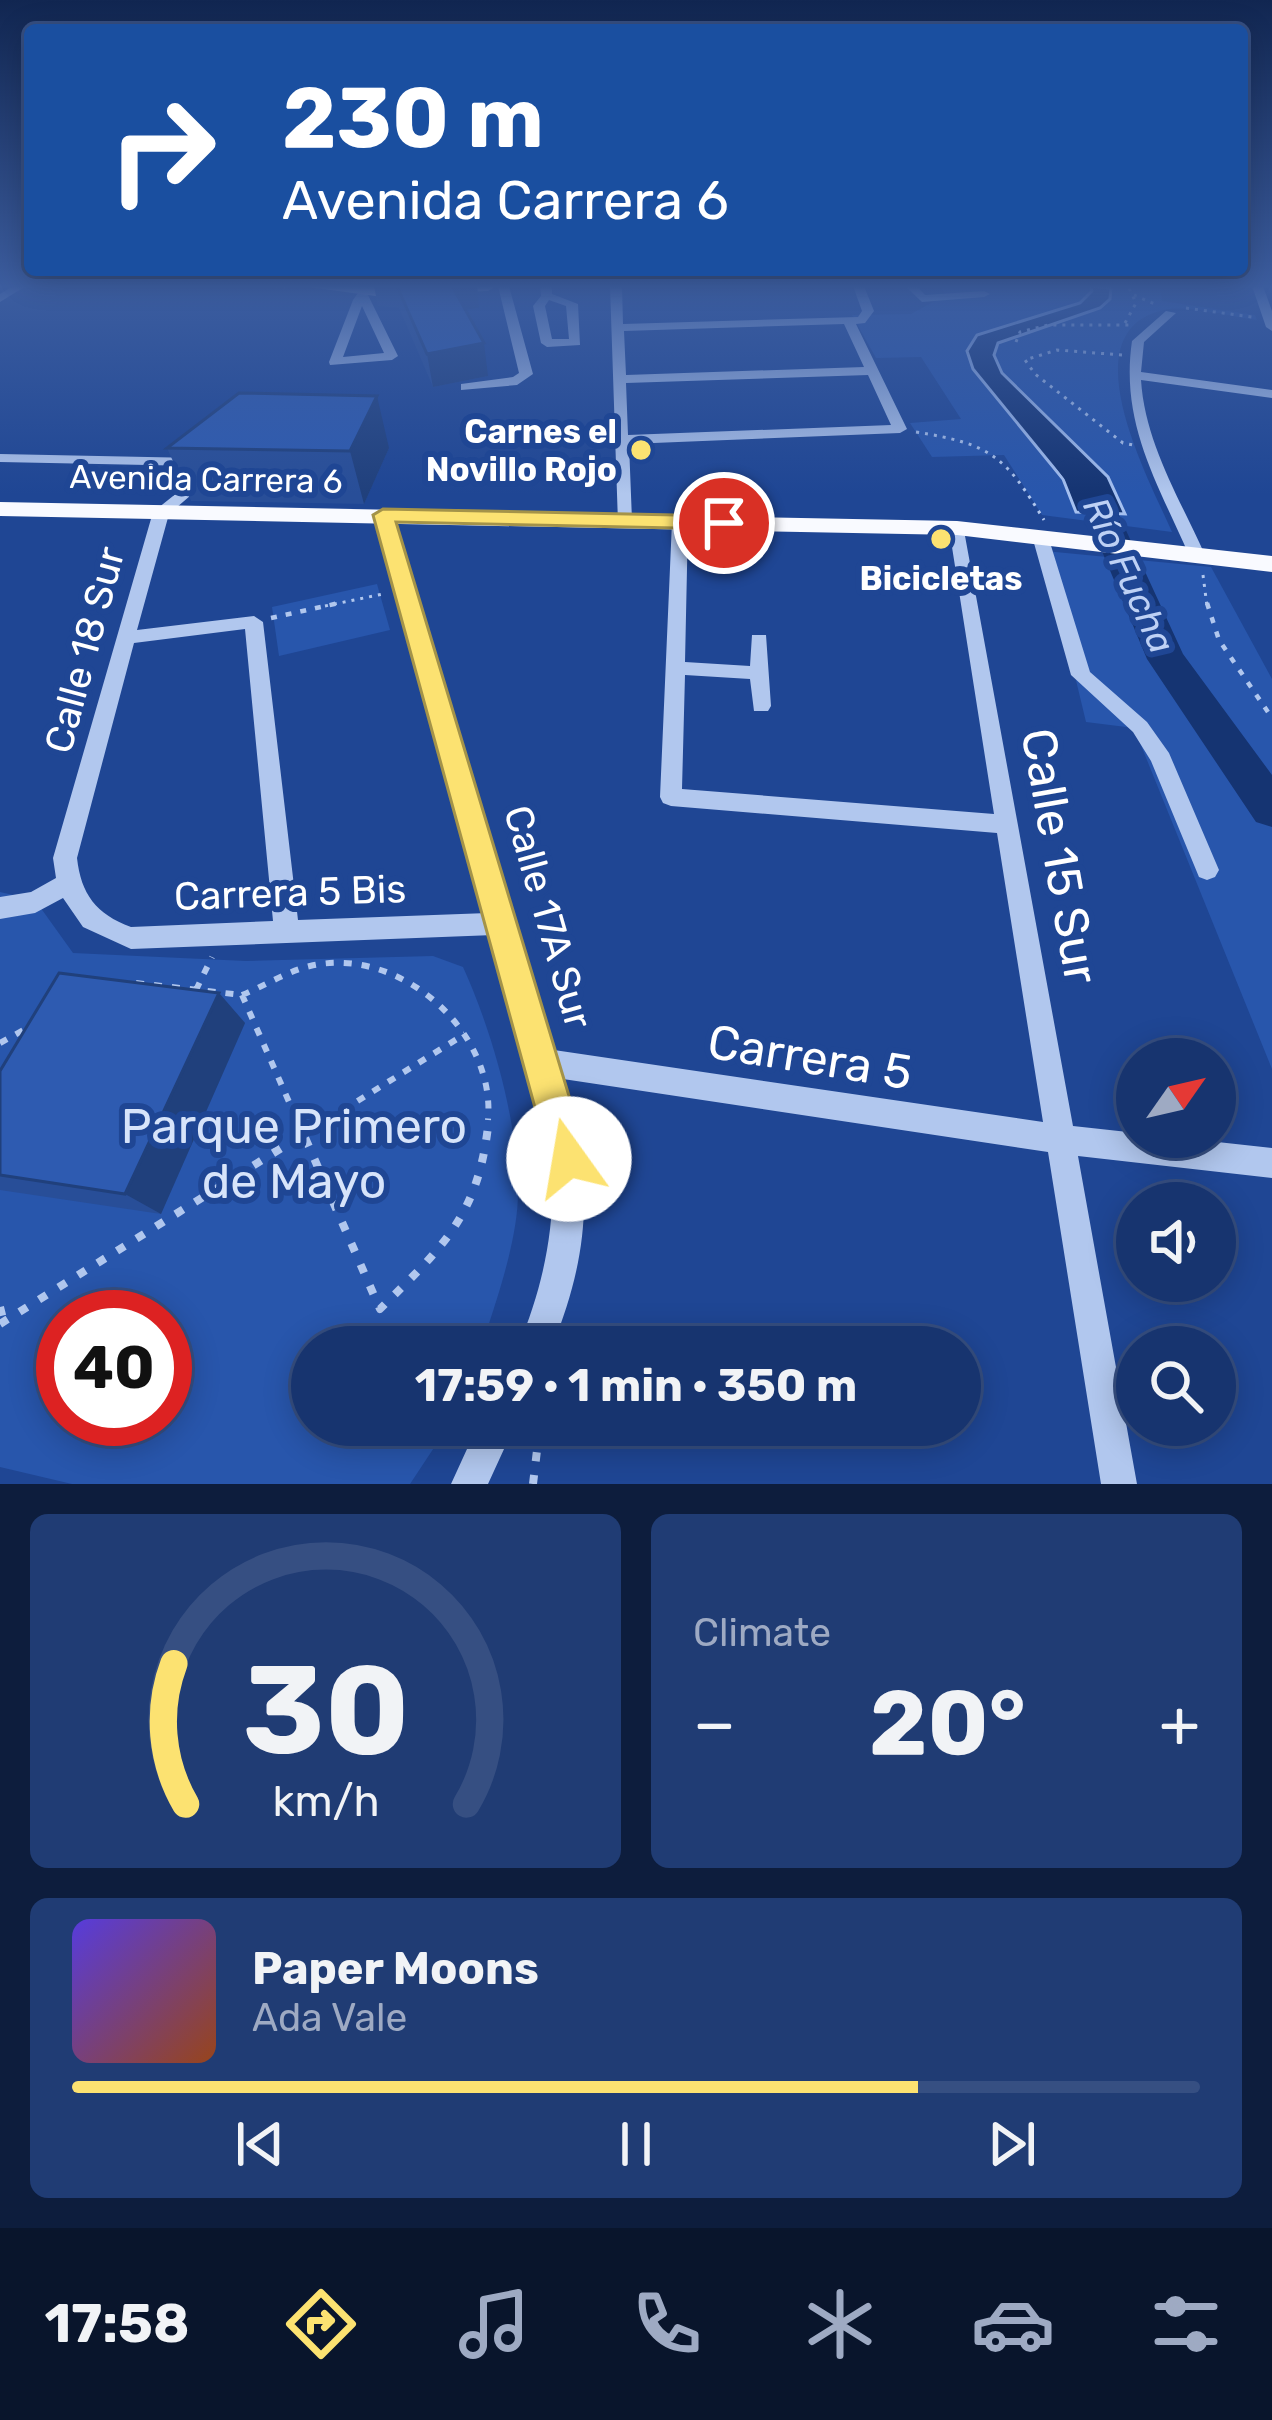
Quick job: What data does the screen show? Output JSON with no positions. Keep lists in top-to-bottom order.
{
  "streets": {
    "main road": ["Avenida Carrera 6"],
    "street": [
      "Calle 18 Sur",
      "Calle 15 Sur",
      "Carrera 5 Bis",
      "Calle 17A Sur",
      "Carrera 5"
    ]
  },
  "crossings": [
    ["Avenida Carrera 6", "Calle 18 Sur"],
    ["Avenida Carrera 6", "Calle 15 Sur"],
    ["Avenida Carrera 6", "Calle 17A Sur"],
    ["Calle 18 Sur", "Carrera 5 Bis"],
    ["Calle 15 Sur", "Carrera 5"],
    ["Carrera 5 Bis", "Calle 17A Sur"],
    ["Calle 17A Sur", "Carrera 5"]
  ],
  "water": ["Río Fucha"],
  "parks": ["Parque Primero de Mayo"],
  "places": ["Carnes el Novillo Rojo", "Bicicletas"],
  "north": "top right",
  "page": {
    "turn": ["230 m", "Avenida Carrera 6"],
    "limit": "40",
    "trip": "17:59 · 1 min · 350 m",
    "tile": "Climate",
    "heat": ["−", "20°", "+"],
    "song": ["Paper Moons", "Ada Vale"],
    "tabs": "17:58",
    "gauge": ["30", "km/h"]
  }
}
